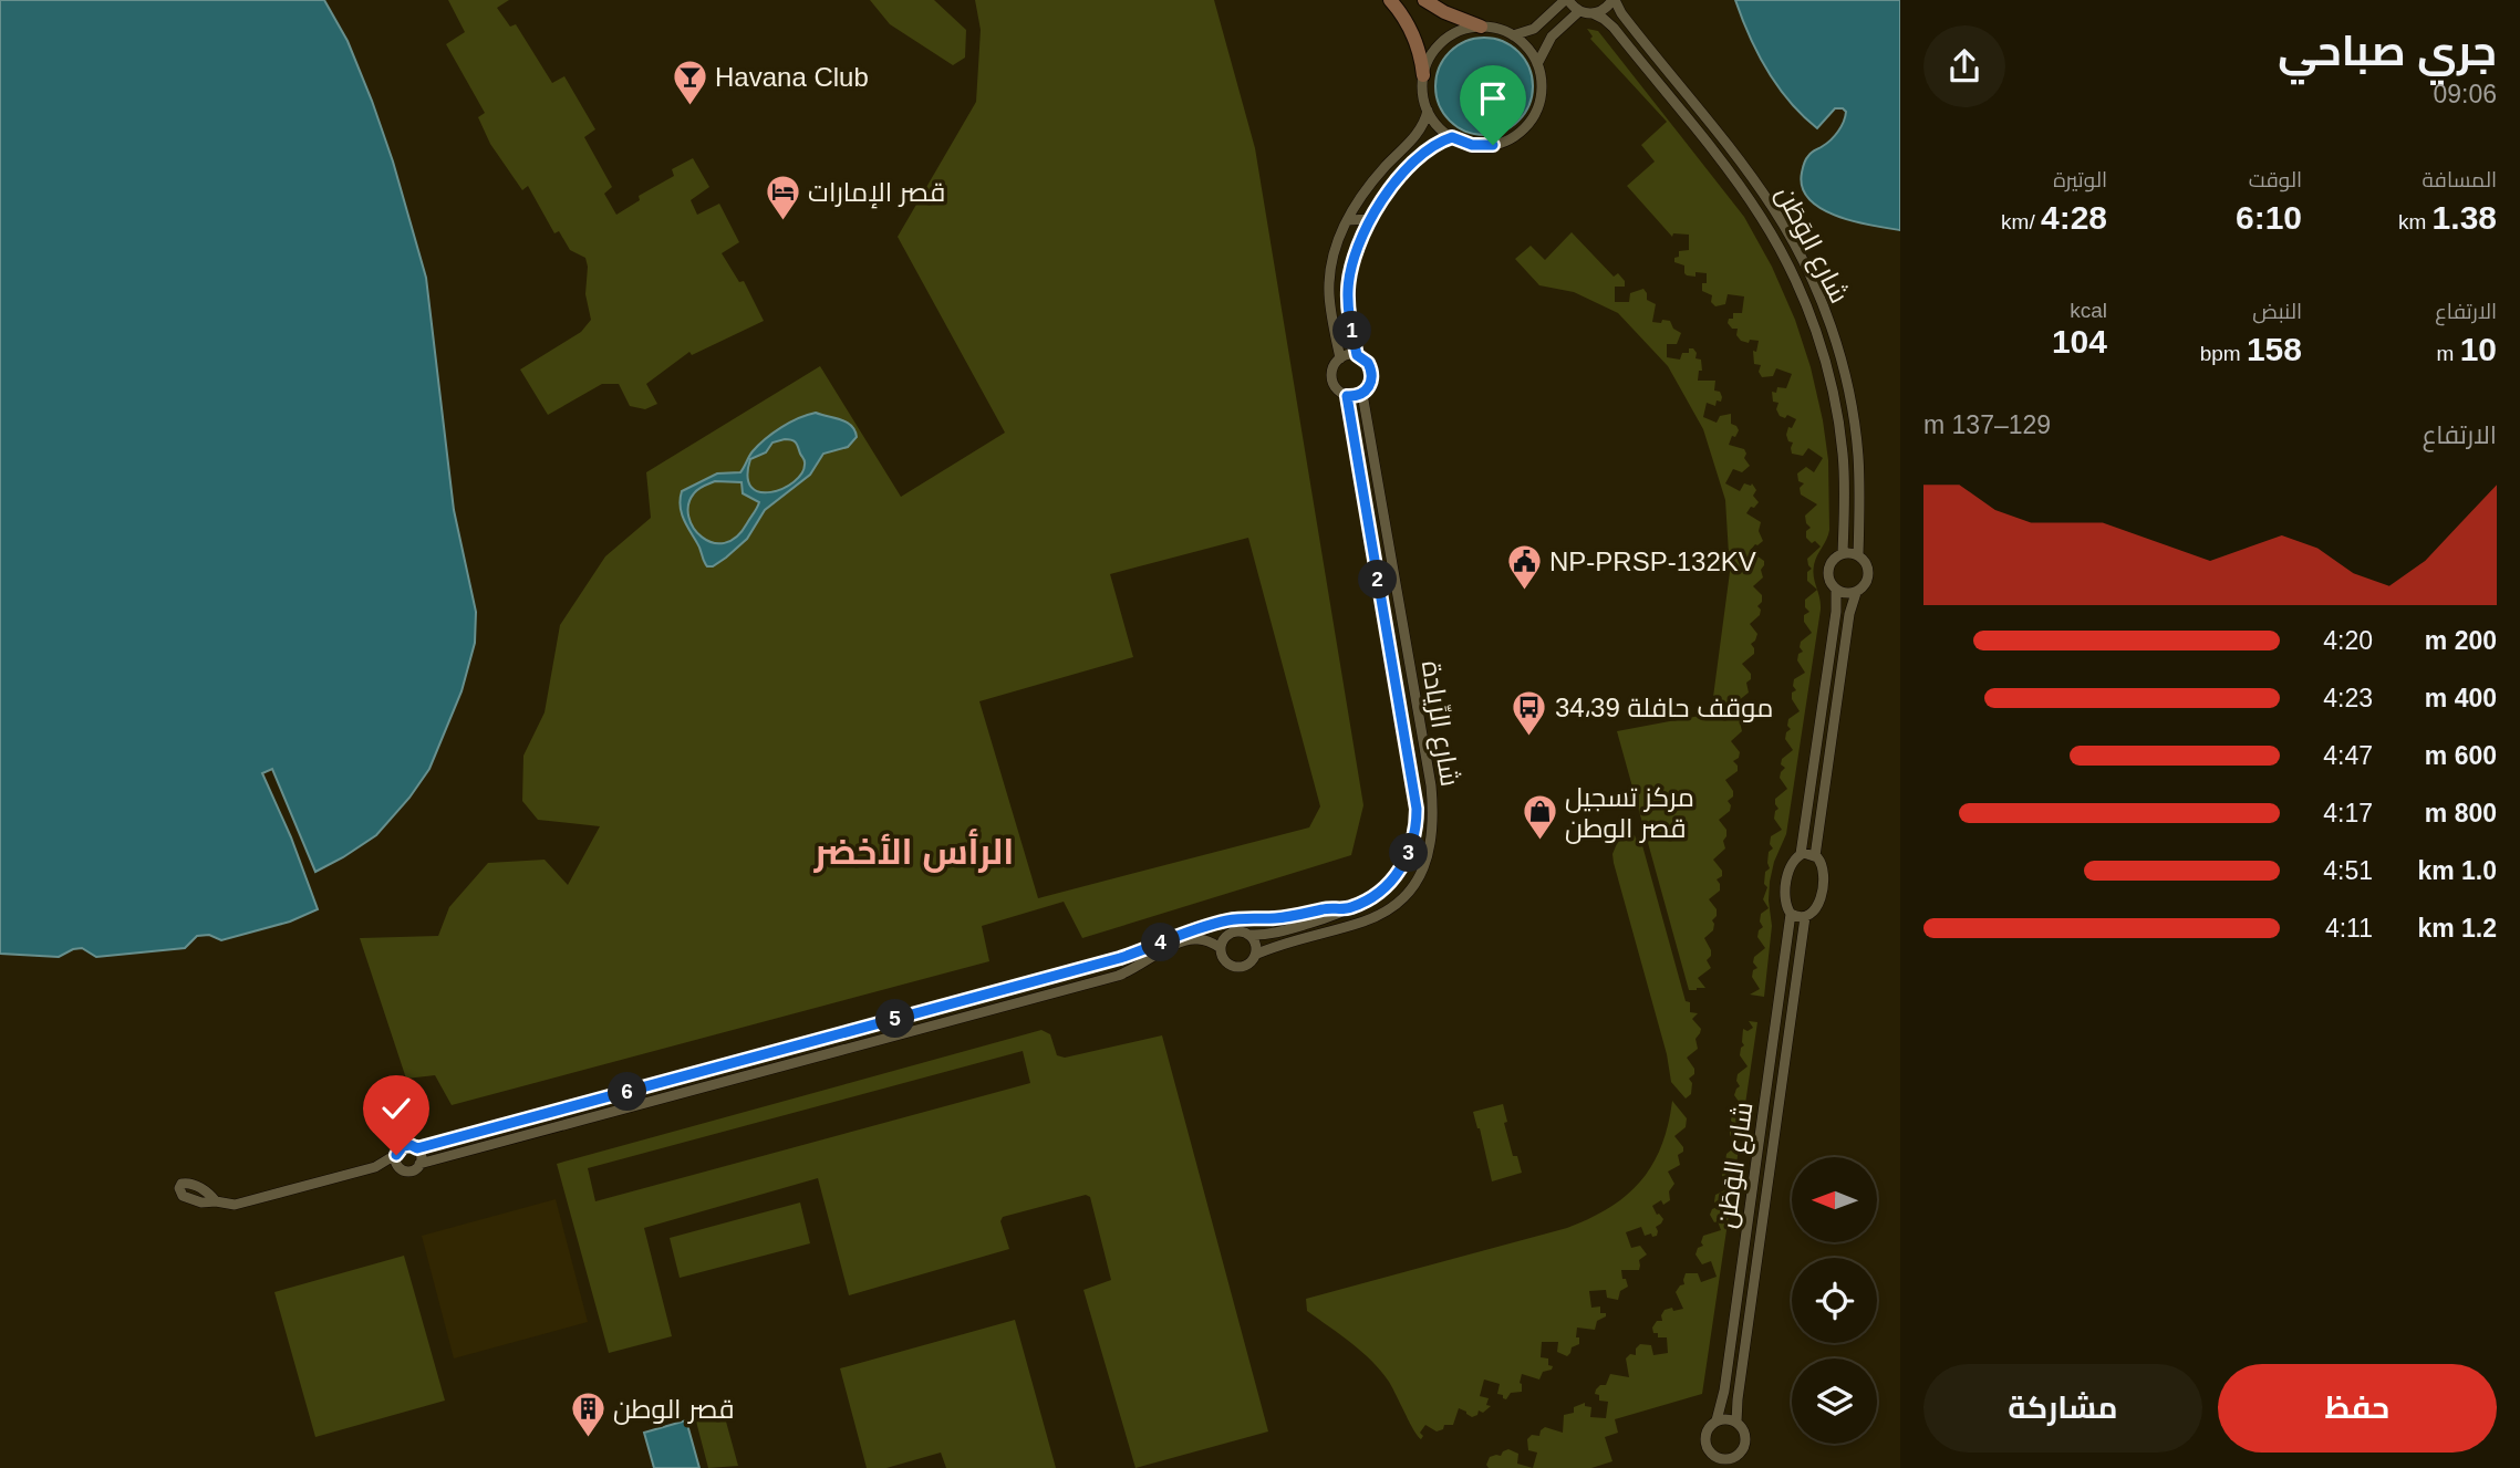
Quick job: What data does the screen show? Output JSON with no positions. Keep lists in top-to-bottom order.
{
  "streets": {
    "street": ["شارع الوَطَن", "شارع الرِّيادة"]
  },
  "districts": ["الرأس الأخضر"],
  "places": {
    "bar": ["Havana Club"],
    "hotel": ["قصر الإمارات"],
    "public building": ["NP-PRSP-132KV"],
    "bus stop": ["موقف حافلة 34،39"],
    "shop": ["مركز تسجيل قصر الوطن"],
    "building": ["قصر الوطن"]
  },
  "north": "left",
  "page": {
    "heading": ["جري صباحي", "09:06"],
    "stats": [
      ["المسافة", "1.38 km"],
      ["الوقت", "6:10"],
      ["الوتيرة", "4:28 /km"],
      ["الارتفاع", "10 m"],
      ["النبض", "158 bpm"],
      ["kcal", "104"]
    ],
    "pins": [
      "1",
      "2",
      "3",
      "4",
      "5",
      "6"
    ],
    "chart": ["الارتفاع", "129–137 m"],
    "list": [
      {
        "name": "200 m",
        "note": "4:20"
      },
      {
        "name": "400 m",
        "note": "4:23"
      },
      {
        "name": "600 m",
        "note": "4:47"
      },
      {
        "name": "800 m",
        "note": "4:17"
      },
      {
        "name": "1.0 km",
        "note": "4:51"
      },
      {
        "name": "1.2 km",
        "note": "4:11"
      }
    ],
    "buttons": ["حفظ", "مشاركة"]
  }
}
